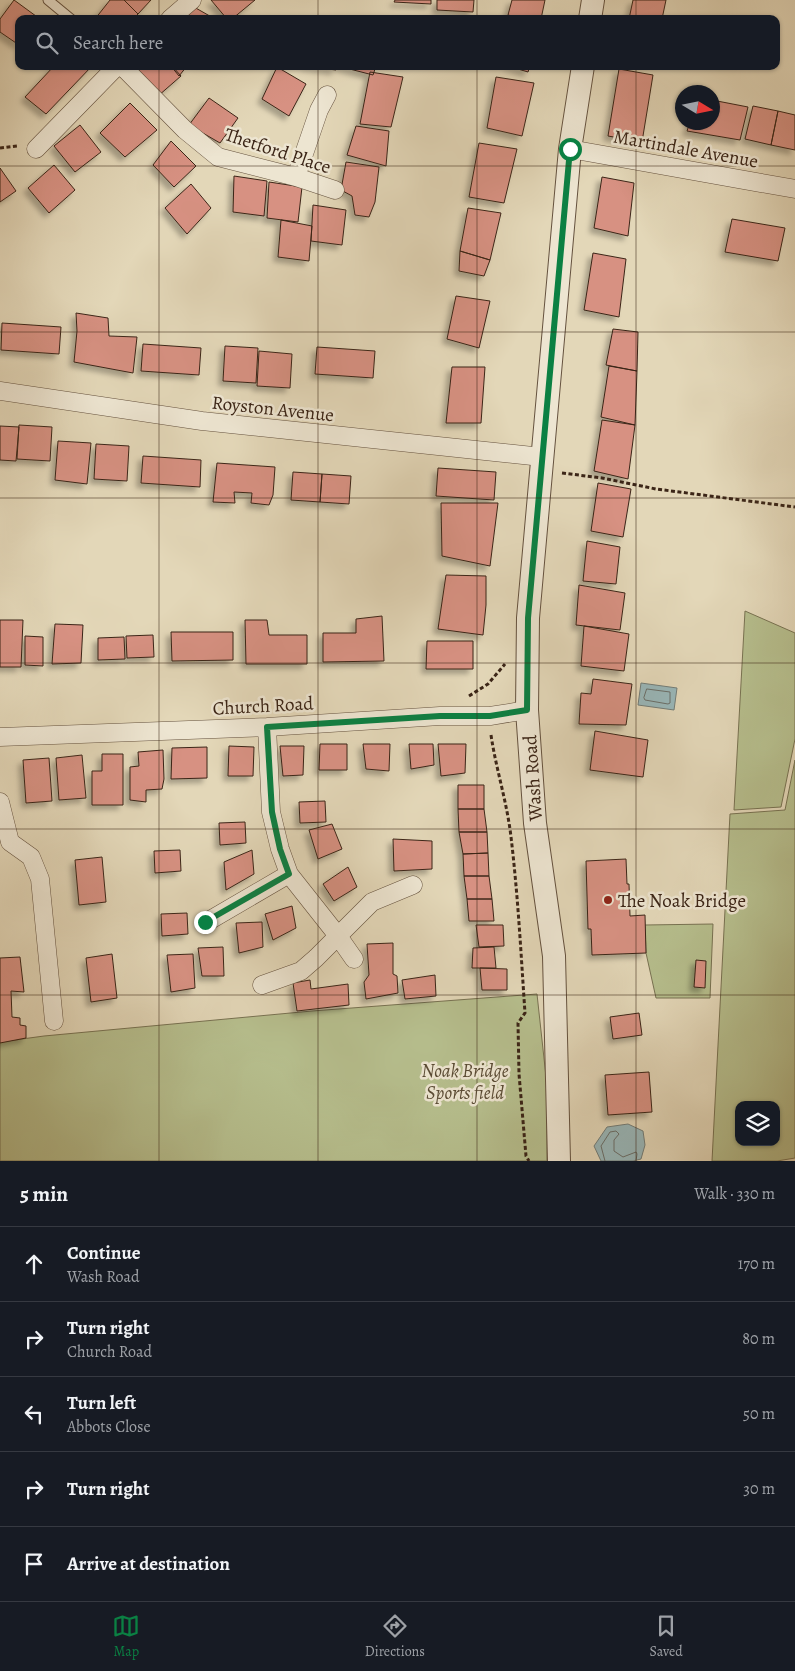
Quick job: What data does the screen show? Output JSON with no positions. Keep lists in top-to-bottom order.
{
  "streets": {
    "street": [
      "Martindale Avenue",
      "Thetford Place",
      "Royston Avenue",
      "Church Road",
      "Wash Road"
    ]
  },
  "crossings": [
    ["Martindale Avenue", "Wash Road"],
    ["Royston Avenue", "Wash Road"],
    ["Church Road", "Wash Road"]
  ],
  "parks": ["Noak Bridge Sports field"],
  "places": ["The Noak Bridge"],
  "north": "right",
  "page": {
    "search": "Search here",
    "heading": ["5 min", "Walk · 330 m"],
    "list": [
      ["Continue", "Wash Road", "170 m"],
      ["Turn right", "Church Road", "80 m"],
      ["Turn left", "Abbots Close", "50 m"],
      ["Turn right", "30 m"],
      "Arrive at destination"
    ],
    "nav": ["Map", "Directions", "Saved"]
  }
}
